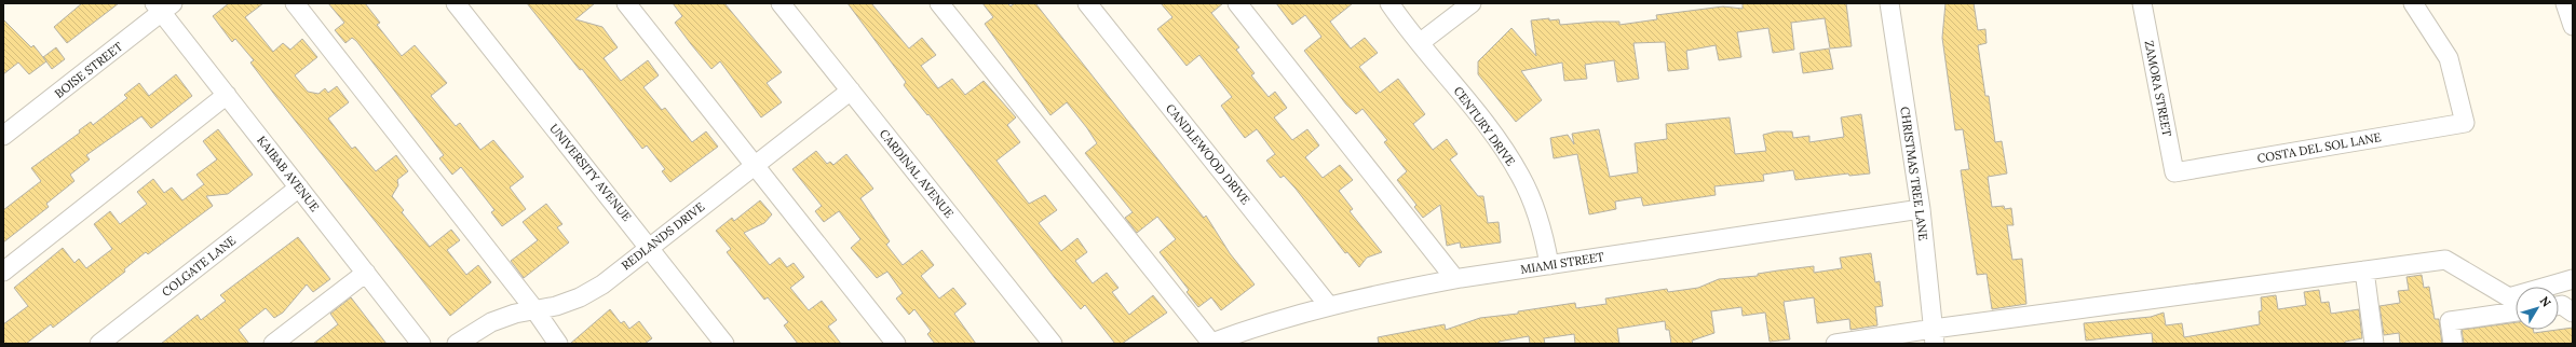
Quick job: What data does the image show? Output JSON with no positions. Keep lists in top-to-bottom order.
{
  "streets": {
    "street": [
      "BOISE STREET",
      "ZAMORA STREET",
      "CENTURY DRIVE",
      "COSTA DEL SOL LANE",
      "CANDLEWOOD DRIVE",
      "UNIVERSITY AVENUE",
      "KAIBAB AVENUE",
      "CARDINAL AVENUE",
      "CHRISTMAS TREE LANE",
      "REDLANDS DRIVE",
      "MIAMI STREET",
      "COLGATE LANE"
    ]
  },
  "crossings": [
    ["BOISE STREET", "KAIBAB AVENUE"],
    ["ZAMORA STREET", "COSTA DEL SOL LANE"],
    ["CENTURY DRIVE", "MIAMI STREET"],
    ["CANDLEWOOD DRIVE", "MIAMI STREET"],
    ["UNIVERSITY AVENUE", "REDLANDS DRIVE"],
    ["KAIBAB AVENUE", "COLGATE LANE"],
    ["CARDINAL AVENUE", "REDLANDS DRIVE"],
    ["CHRISTMAS TREE LANE", "MIAMI STREET"]
  ],
  "north": "top right"
}
